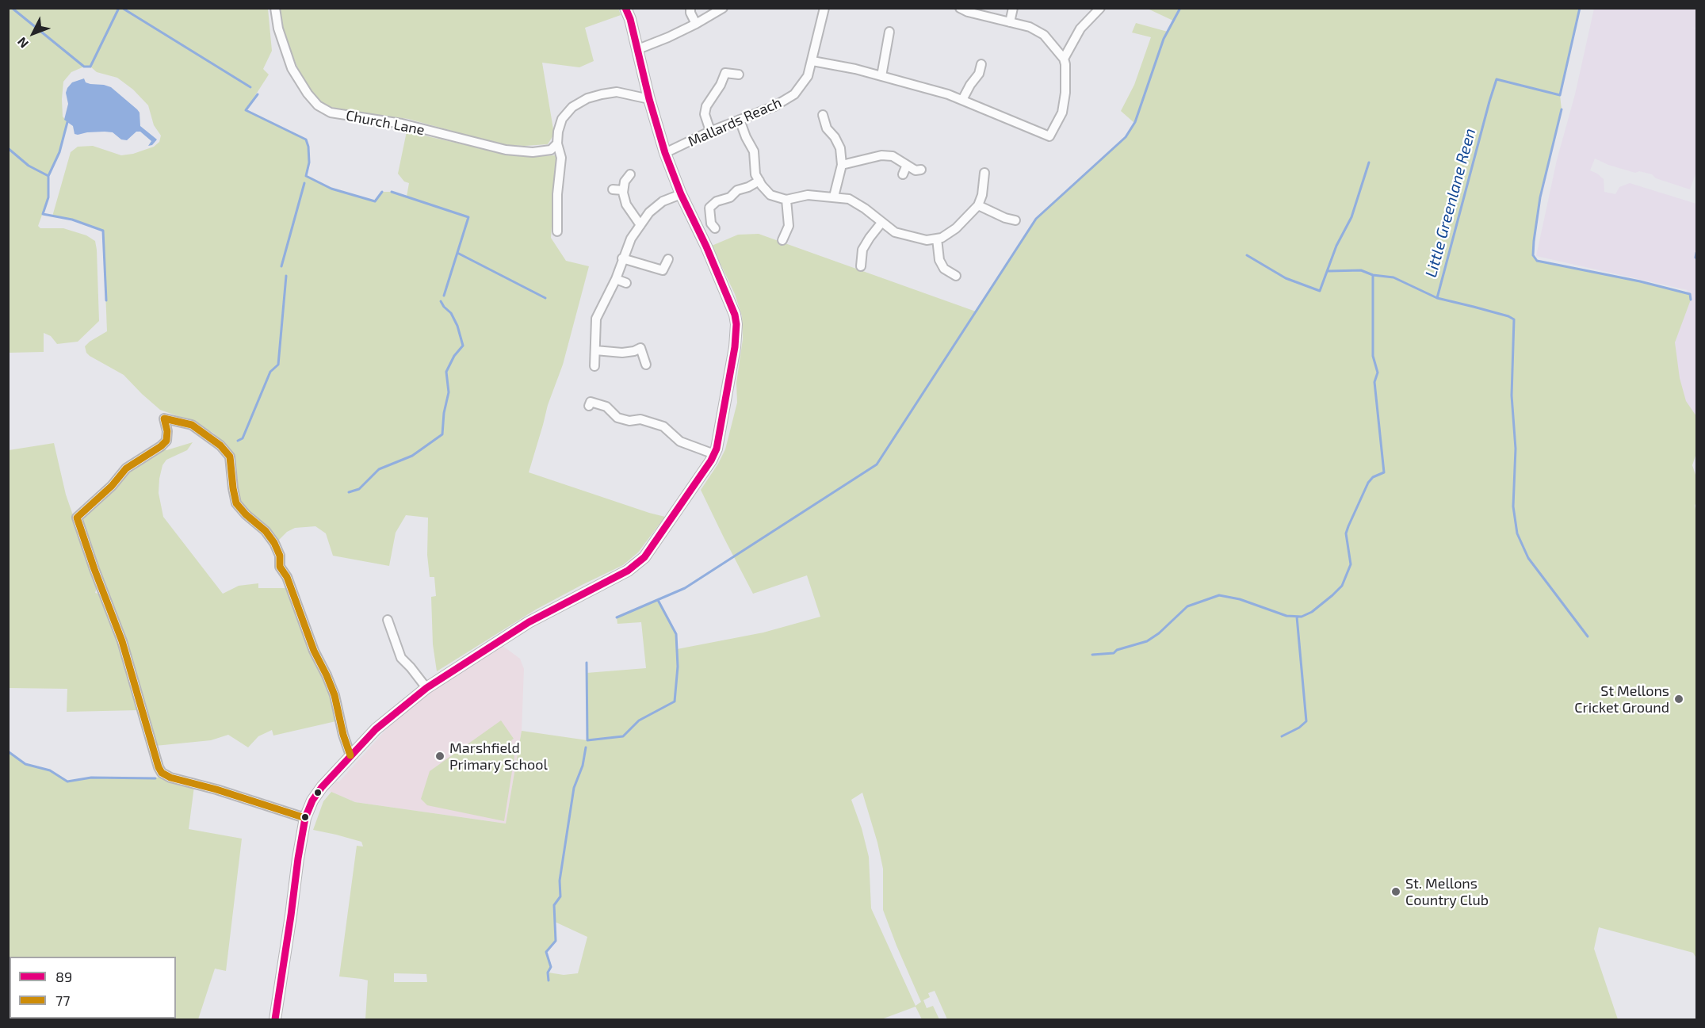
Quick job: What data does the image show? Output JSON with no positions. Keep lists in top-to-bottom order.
{
  "streets": {
    "street": ["Mallards Reach", "Church Lane"]
  },
  "water": ["Little Greenlane Reen"],
  "places": ["St Mellons Cricket Ground", "Marshfield Primary School", "St. Mellons Country Club"],
  "lines": ["transit line 89", "transit line 77"],
  "legend": ["89", "77"],
  "north": "bottom left"
}
